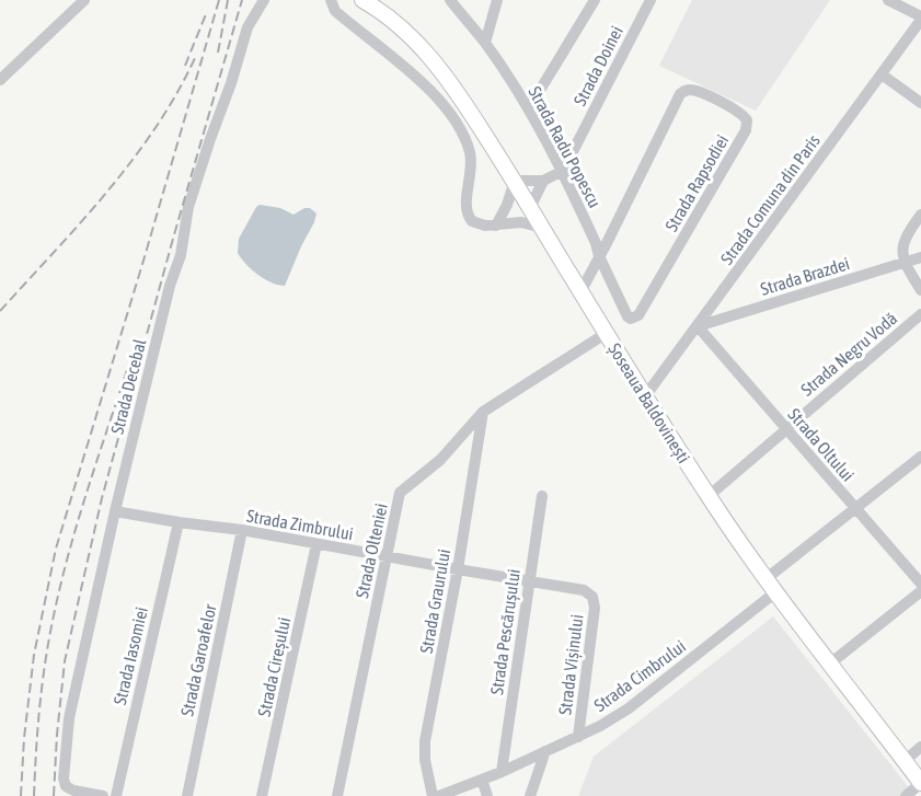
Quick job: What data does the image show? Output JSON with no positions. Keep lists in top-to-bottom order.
{
  "streets": {
    "main road": ["Șoseaua Baldovinești"],
    "street": [
      "Strada Doinei",
      "Strada Radu Popescu",
      "Strada Rapsodiei",
      "Strada Comuna din Paris",
      "Strada Brazdei",
      "Strada Negru Vodă",
      "Strada Decebal",
      "Strada Oltului",
      "Strada Zimbrului",
      "Strada Olteniei",
      "Strada Graurului",
      "Strada Pescărușului",
      "Strada Iasomiei",
      "Strada Garoafelor",
      "Strada Vișinului",
      "Strada Cireșului",
      "Strada Cimbrului"
    ]
  },
  "crossings": [
    ["Strada Doinei", "Strada Radu Popescu"],
    ["Strada Radu Popescu", "Strada Rapsodiei"],
    ["Strada Comuna din Paris", "Strada Brazdei"],
    ["Strada Comuna din Paris", "Șoseaua Baldovinești"],
    ["Strada Comuna din Paris", "Strada Oltului"],
    ["Strada Brazdei", "Strada Oltului"],
    ["Strada Negru Vodă", "Șoseaua Baldovinești"],
    ["Strada Negru Vodă", "Strada Oltului"],
    ["Strada Decebal", "Strada Zimbrului"],
    ["Șoseaua Baldovinești", "Strada Olteniei"],
    ["Șoseaua Baldovinești", "Strada Cimbrului"],
    ["Strada Zimbrului", "Strada Olteniei"],
    ["Strada Zimbrului", "Strada Graurului"],
    ["Strada Zimbrului", "Strada Pescărușului"],
    ["Strada Zimbrului", "Strada Iasomiei"],
    ["Strada Zimbrului", "Strada Garoafelor"],
    ["Strada Zimbrului", "Strada Vișinului"],
    ["Strada Zimbrului", "Strada Cireșului"],
    ["Strada Olteniei", "Strada Graurului"],
    ["Strada Pescărușului", "Strada Cimbrului"],
    ["Strada Vișinului", "Strada Cimbrului"]
  ]
}
